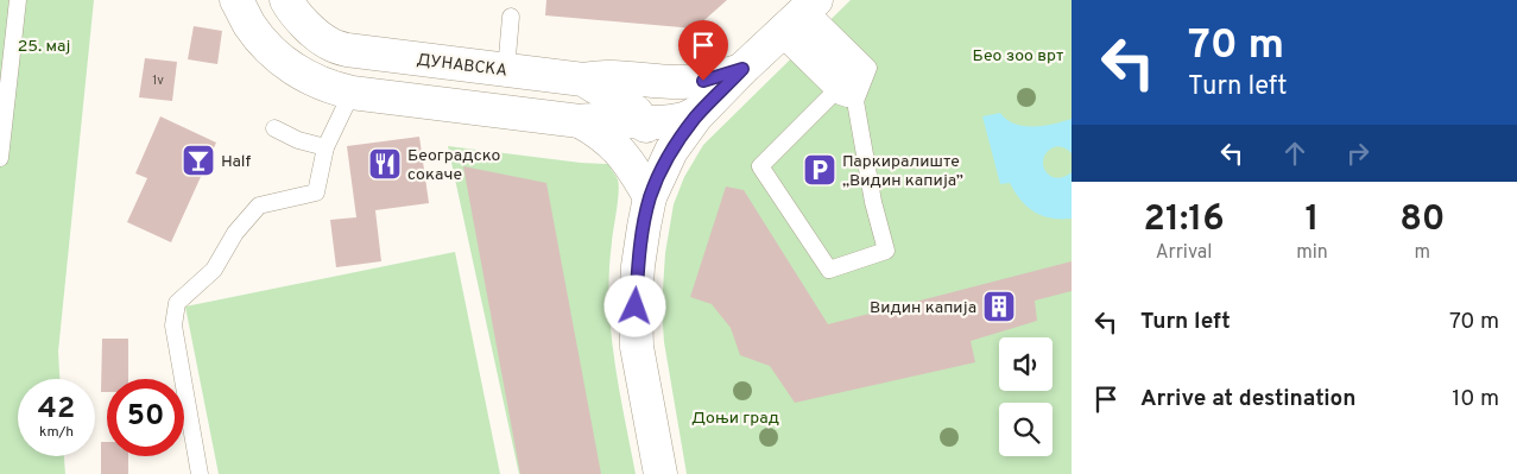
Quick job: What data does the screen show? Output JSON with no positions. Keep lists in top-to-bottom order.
{
  "streets": {
    "main road": ["ДУНАВСКА"]
  },
  "parks": ["25. мај", "Бео зоо врт", "Доњи град"],
  "places": {
    "bar": ["Half"],
    "restaurant": ["Београдско сокаче"],
    "parking": ["Паркиралиште „Видин капија”"],
    "building": ["Видин капија"]
  },
  "house_numbers": ["1v"],
  "page": {
    "turn": ["70 m", "Turn left"],
    "eta": [
      "21:16",
      "Arrival",
      "1",
      "min",
      "80",
      "m"
    ],
    "list": [
      {
        "name": "Turn left",
        "value": "70 m"
      },
      {
        "name": "Arrive at destination",
        "value": "10 m"
      }
    ],
    "speed": "42 km/h",
    "limit": "50"
  }
}
